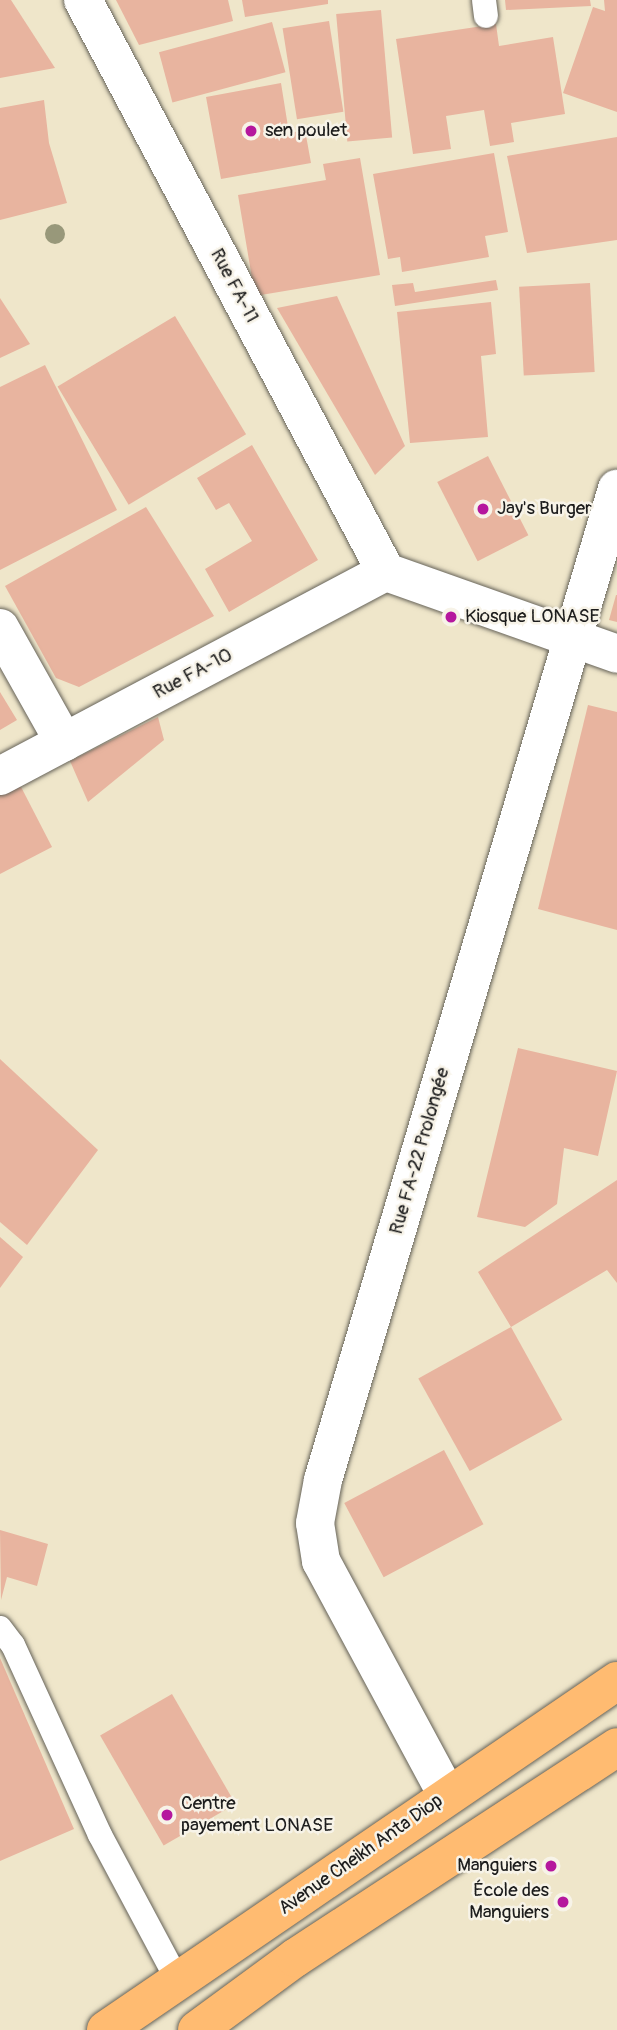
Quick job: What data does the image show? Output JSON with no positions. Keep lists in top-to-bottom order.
{
  "streets": {
    "main road": ["Avenue Cheikh Anta Diop"],
    "street": ["Rue FA-11", "Rue FA-10", "Rue FA-22 Prolongée"]
  },
  "crossings": [
    ["Rue FA-11", "Rue FA-10"],
    ["Rue FA-22 Prolongée", "Avenue Cheikh Anta Diop"]
  ],
  "places": [
    "sen poulet",
    "Jay's Burger",
    "Kiosque LONASE",
    "Centre payement LONASE",
    "Manguiers",
    "École des Manguiers"
  ]
}
